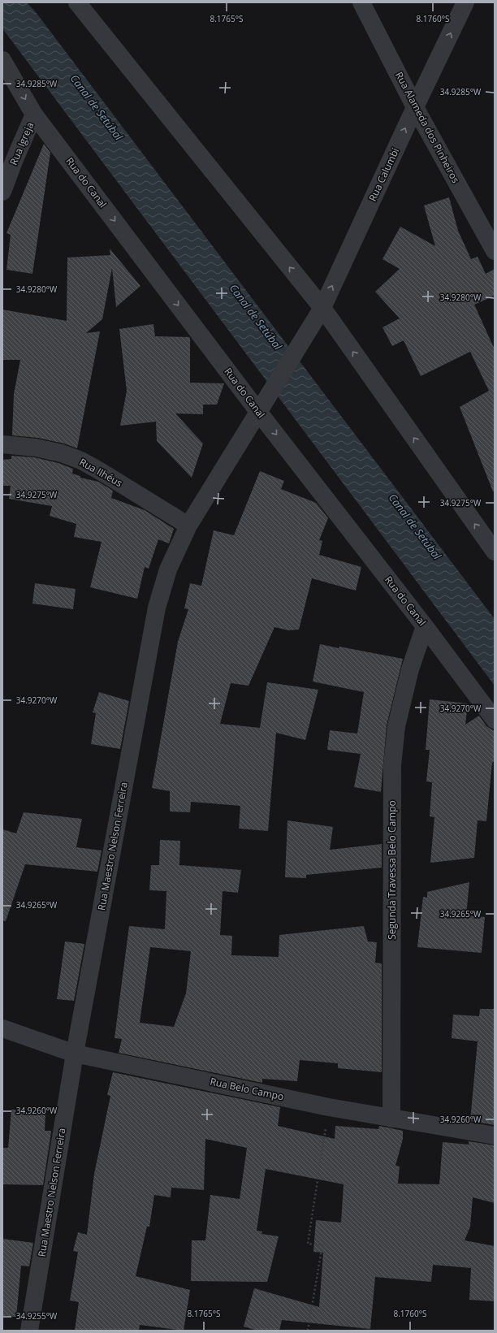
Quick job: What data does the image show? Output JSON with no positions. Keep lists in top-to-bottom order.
{
  "streets": {
    "street": [
      "Rua Alameda dos Pinheiros",
      "Rua Igreja",
      "Rua Calumbi",
      "Rua do Canal",
      "Rua Ilhéus",
      "Rua Maestro Nelson Ferreira",
      "Segunda Travessa Belo Campo",
      "Rua Belo Campo"
    ]
  },
  "crossings": [
    ["Rua Alameda dos Pinheiros", "Rua Calumbi"],
    ["Rua Igreja", "Rua do Canal"],
    ["Rua Calumbi", "Rua Maestro Nelson Ferreira"],
    ["Rua do Canal", "Rua Maestro Nelson Ferreira"],
    ["Rua do Canal", "Segunda Travessa Belo Campo"],
    ["Rua Ilhéus", "Rua Maestro Nelson Ferreira"],
    ["Rua Maestro Nelson Ferreira", "Rua Belo Campo"],
    ["Segunda Travessa Belo Campo", "Rua Belo Campo"]
  ],
  "one_way": ["Rua Calumbi"],
  "water": ["Canal de Setúbal"],
  "coordinates": [
    "8.1765°S",
    "8.1760°S",
    "34.9285°W",
    "34.9280°W",
    "34.9275°W",
    "34.9270°W",
    "34.9265°W",
    "34.9260°W",
    "34.9255°W"
  ]
}
